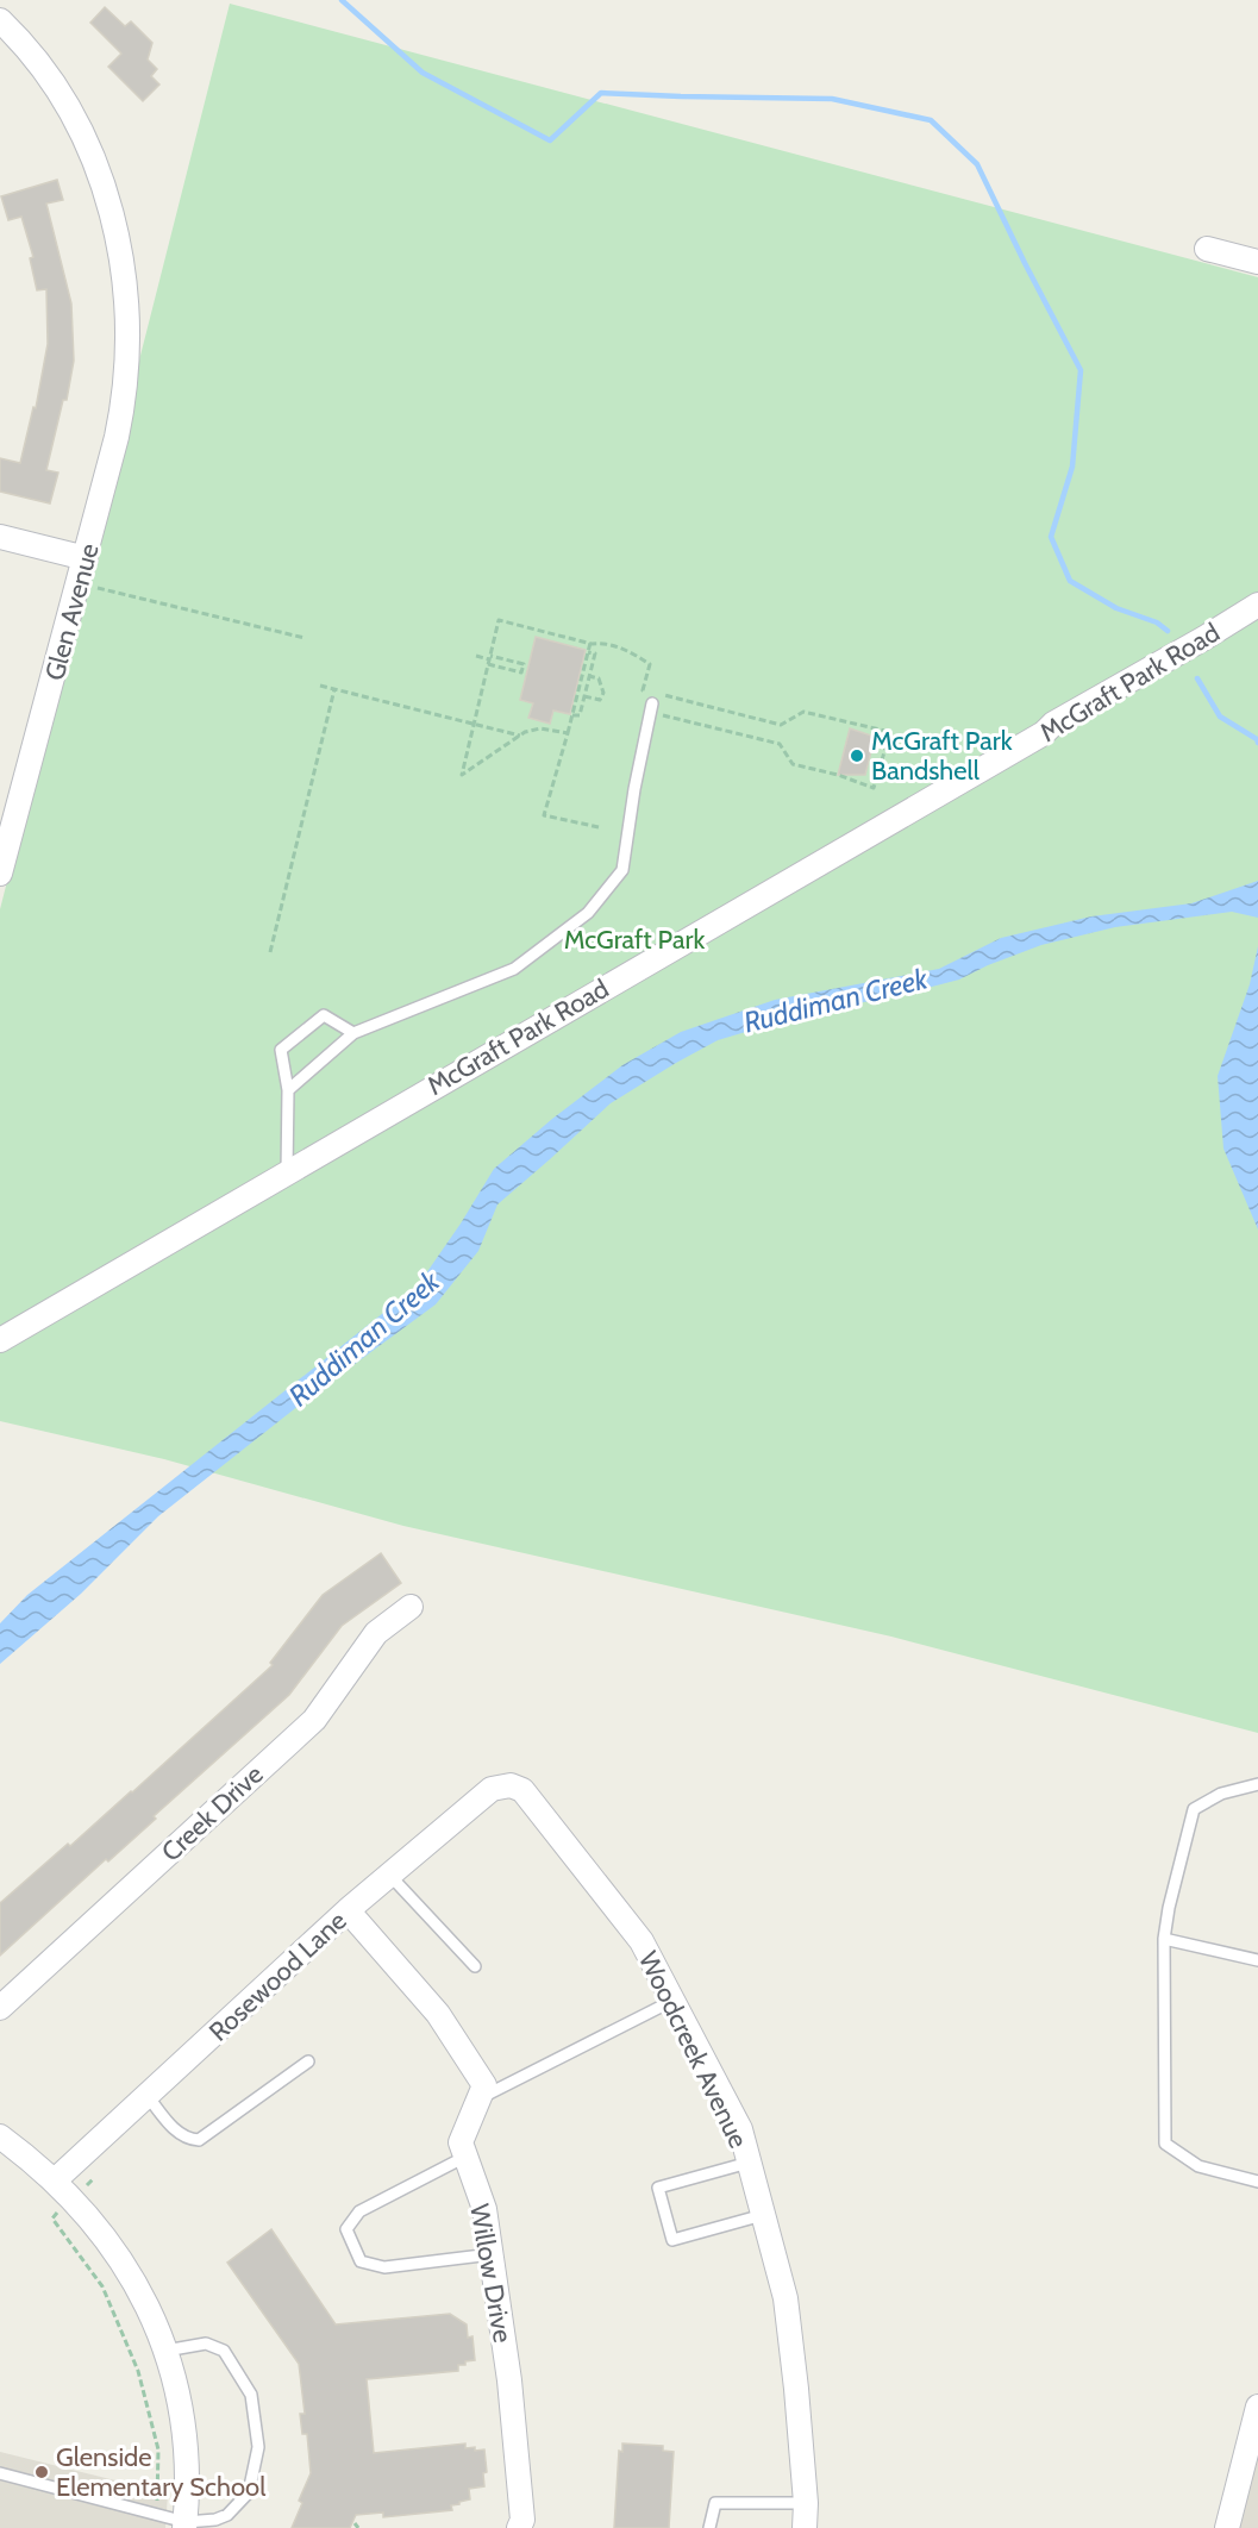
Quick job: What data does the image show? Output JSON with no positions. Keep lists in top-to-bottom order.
{
  "streets": {
    "street": [
      "Glen Avenue",
      "McGraft Park Road",
      "Creek Drive",
      "Rosewood Lane",
      "Woodcreek Avenue",
      "Willow Drive"
    ]
  },
  "crossings": [
    ["Rosewood Lane", "Woodcreek Avenue"]
  ],
  "water": ["Ruddiman Creek"],
  "parks": ["McGraft Park"],
  "places": ["McGraft Park Bandshell", "Glenside Elementary School"]
}
